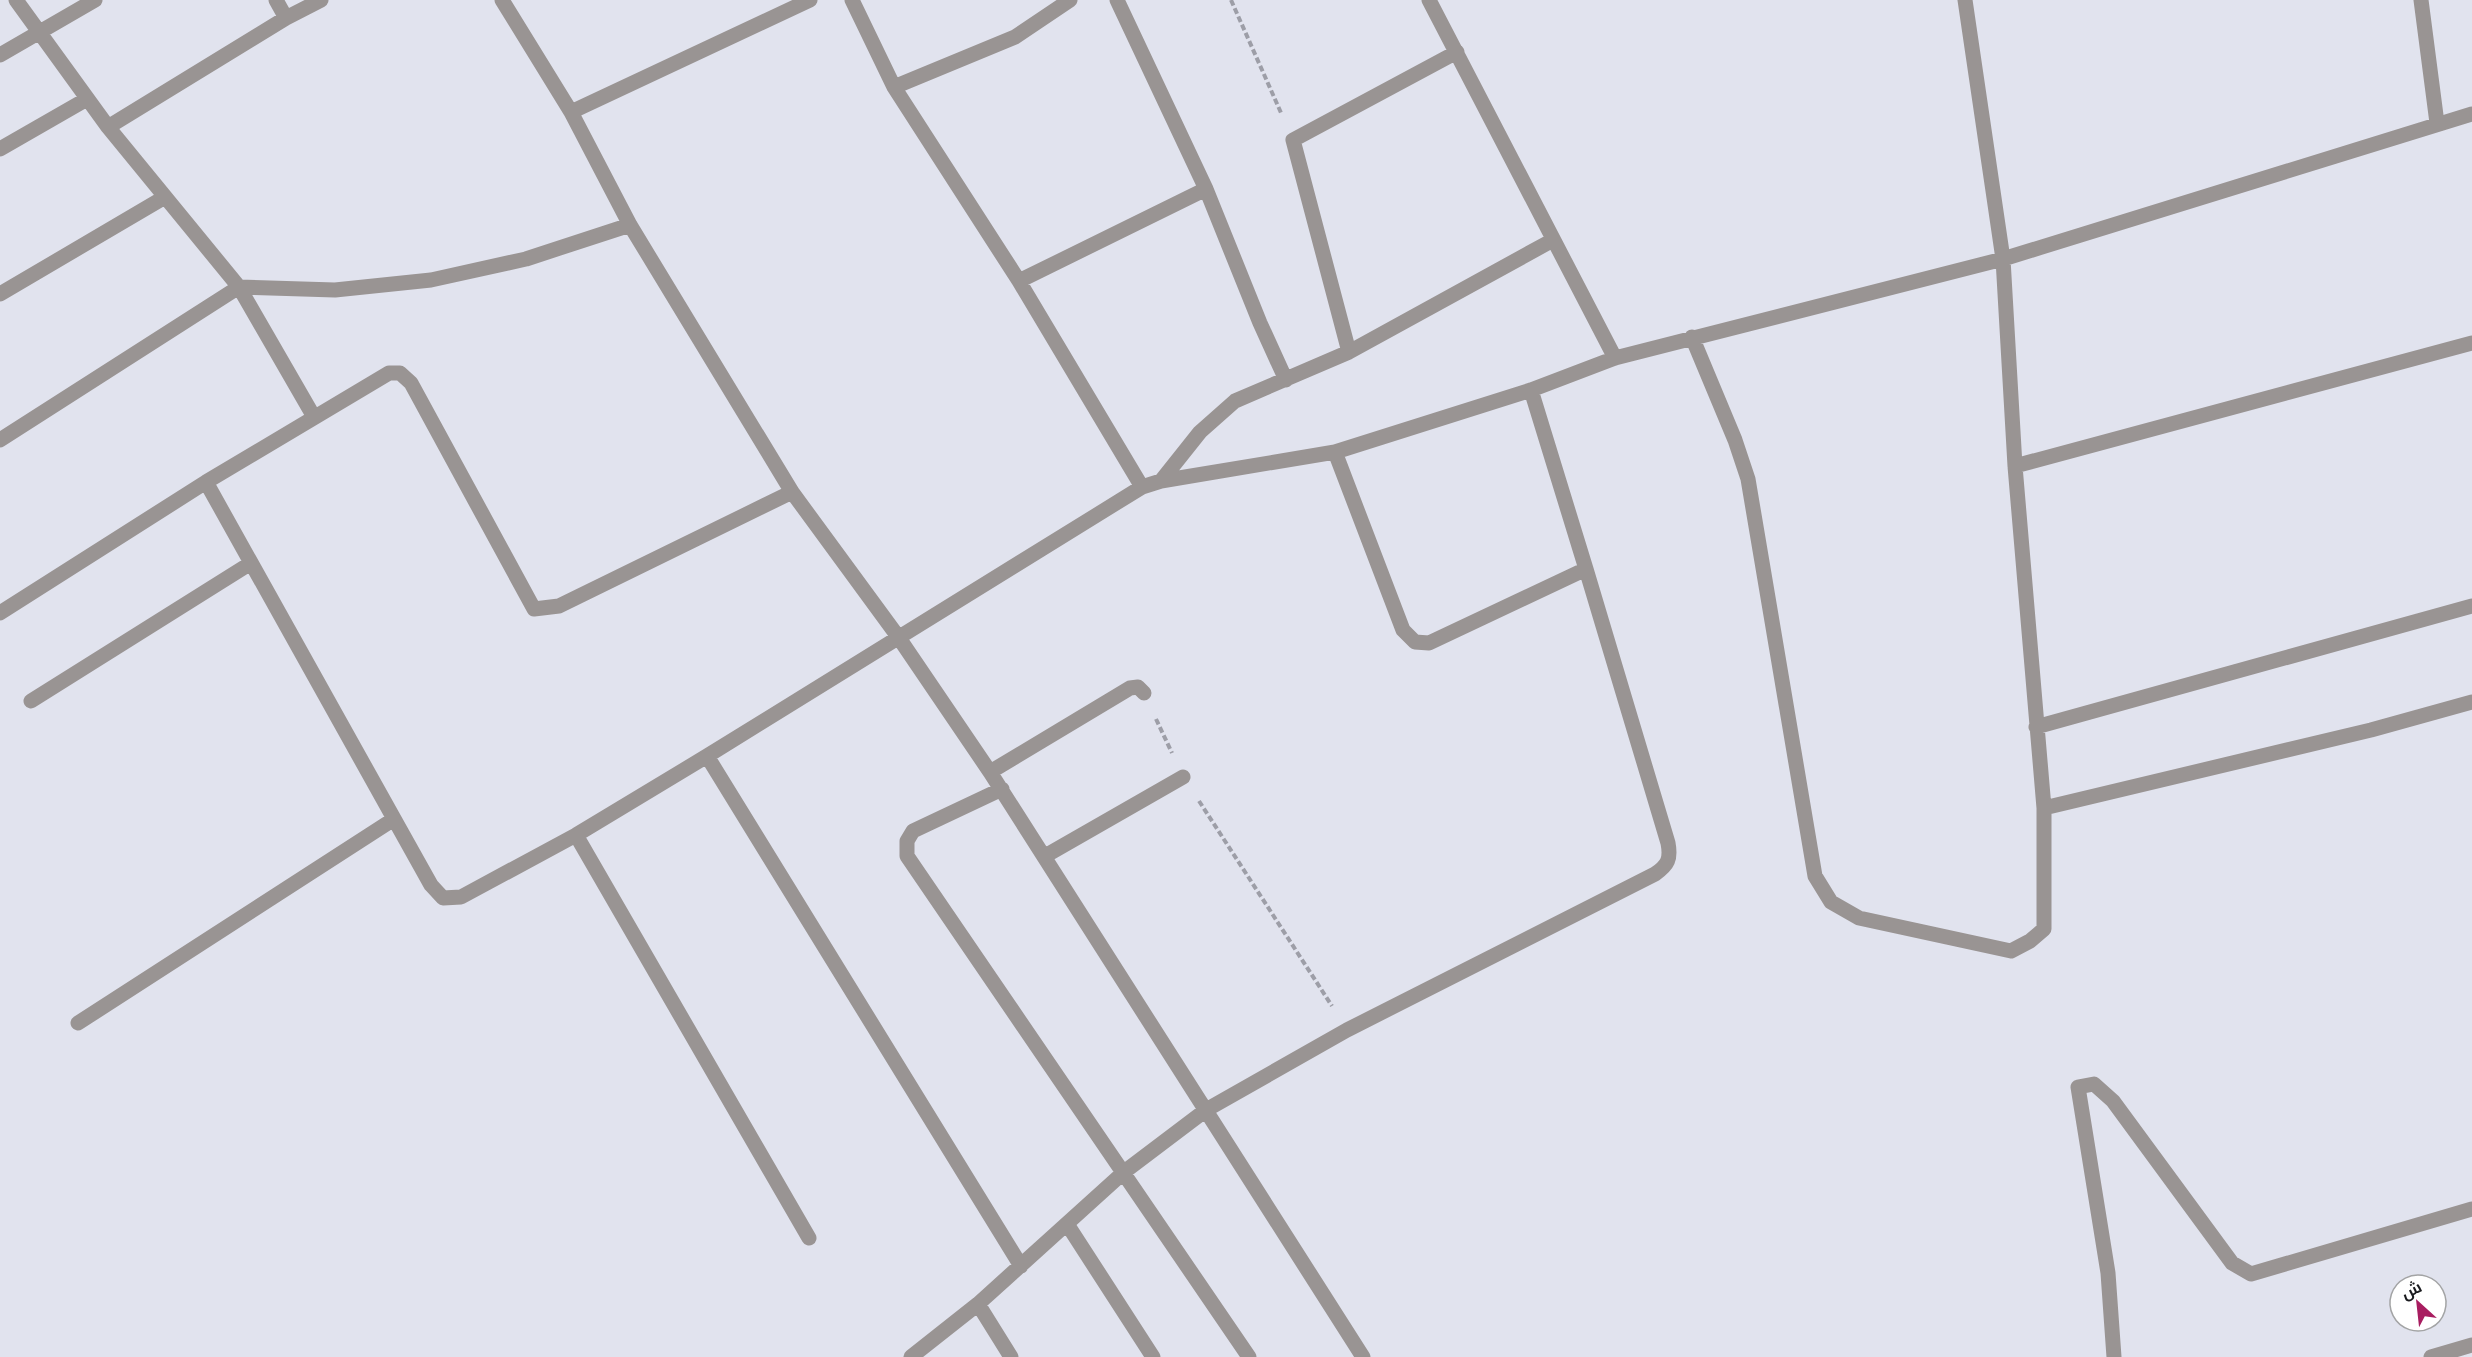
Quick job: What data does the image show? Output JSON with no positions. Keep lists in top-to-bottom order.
{
  "north": "top left"
}
